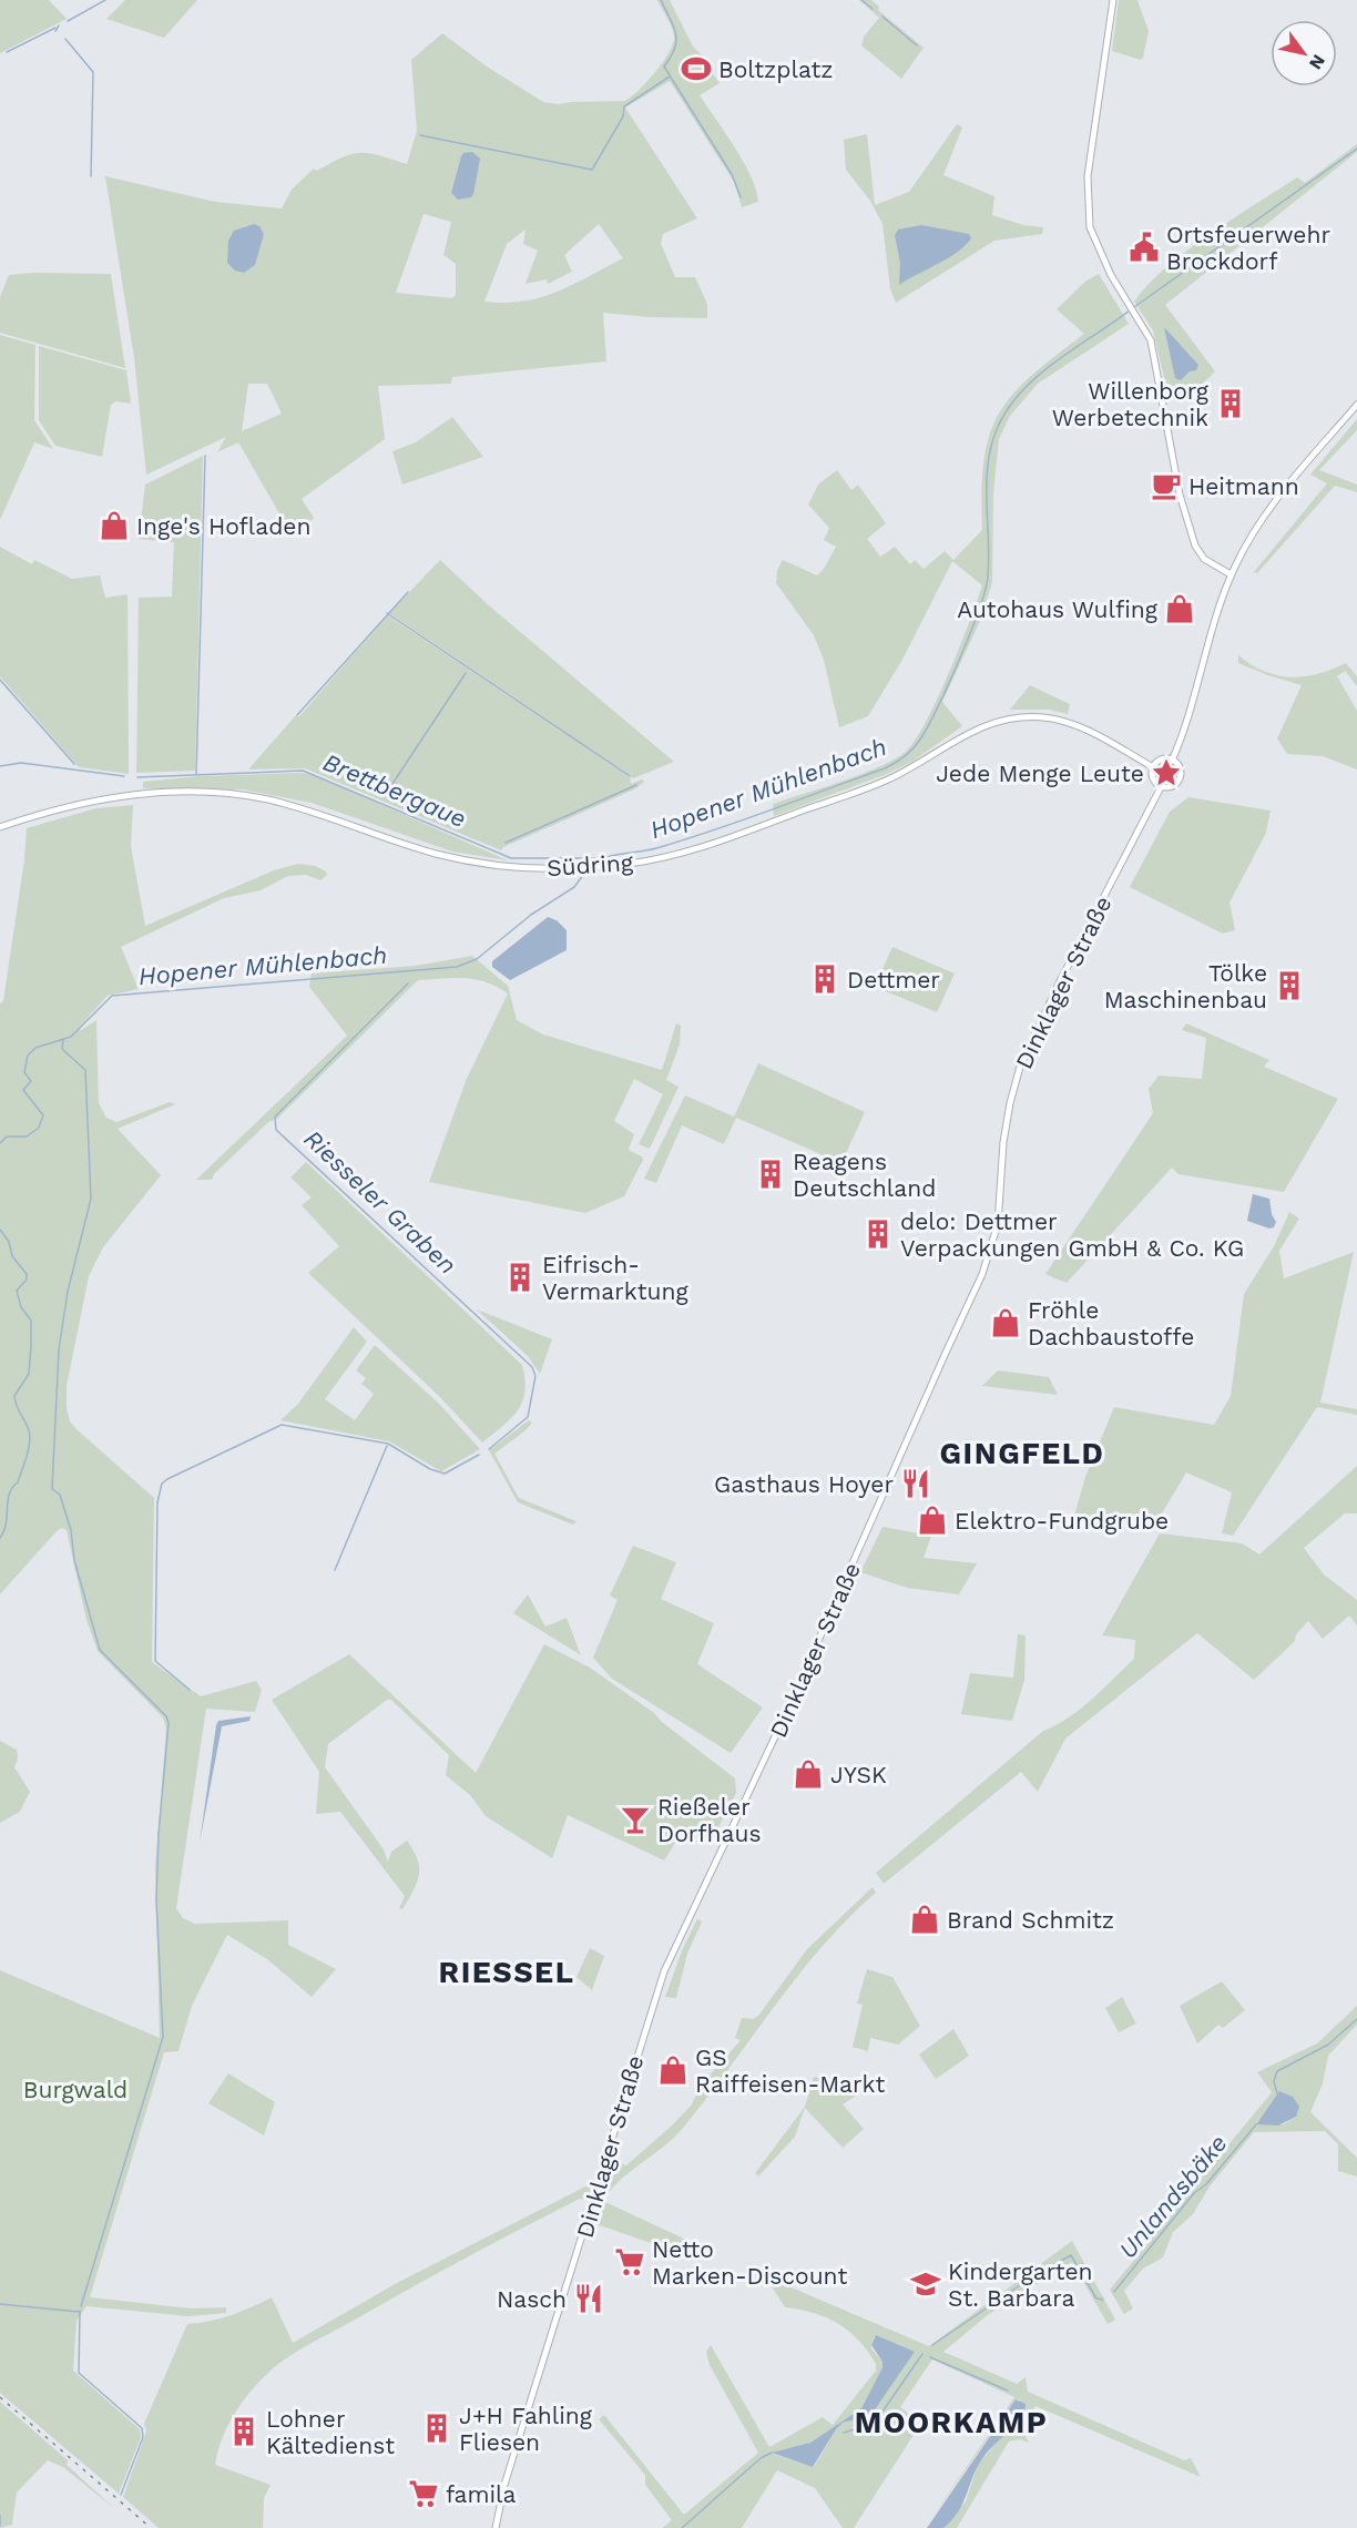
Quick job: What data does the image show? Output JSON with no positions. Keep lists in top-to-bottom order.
{
  "streets": {
    "main road": ["Südring", "Dinklager Straße"]
  },
  "crossings": [
    ["Südring", "Dinklager Straße"]
  ],
  "districts": ["GINGFELD", "RIESSEL", "MOORKAMP"],
  "water": [
    "Hopener Mühlenbach",
    "Brettbergaue",
    "Riesseler Graben",
    "Unlandsbäke"
  ],
  "parks": ["Burgwald"],
  "places": {
    "sports": ["Boltzplatz"],
    "public building": ["Ortsfeuerwehr Brockdorf"],
    "building": [
      "Willenborg Werbetechnik",
      "Dettmer",
      "Tölke Maschinenbau",
      "Reagens Deutschland",
      "delo: Dettmer Verpackungen GmbH & Co. KG",
      "Eifrisch- Vermarktung",
      "J+H Fahling Fliesen",
      "Lohner Kältedienst"
    ],
    "cafe": ["Heitmann"],
    "shop": [
      "Inge's Hofladen",
      "Autohaus Wulfing",
      "Fröhle Dachbaustoffe",
      "Elektro-Fundgrube",
      "JYSK",
      "Brand Schmitz",
      "GS Raiffeisen-Markt"
    ],
    "place": ["Jede Menge Leute"],
    "restaurant": ["Gasthaus Hoyer", "Nasch"],
    "bar": ["Rießeler Dorfhaus"],
    "supermarket": ["Netto Marken-Discount", "famila"],
    "school or university": ["Kindergarten St. Barbara"]
  },
  "north": "bottom right"
}
